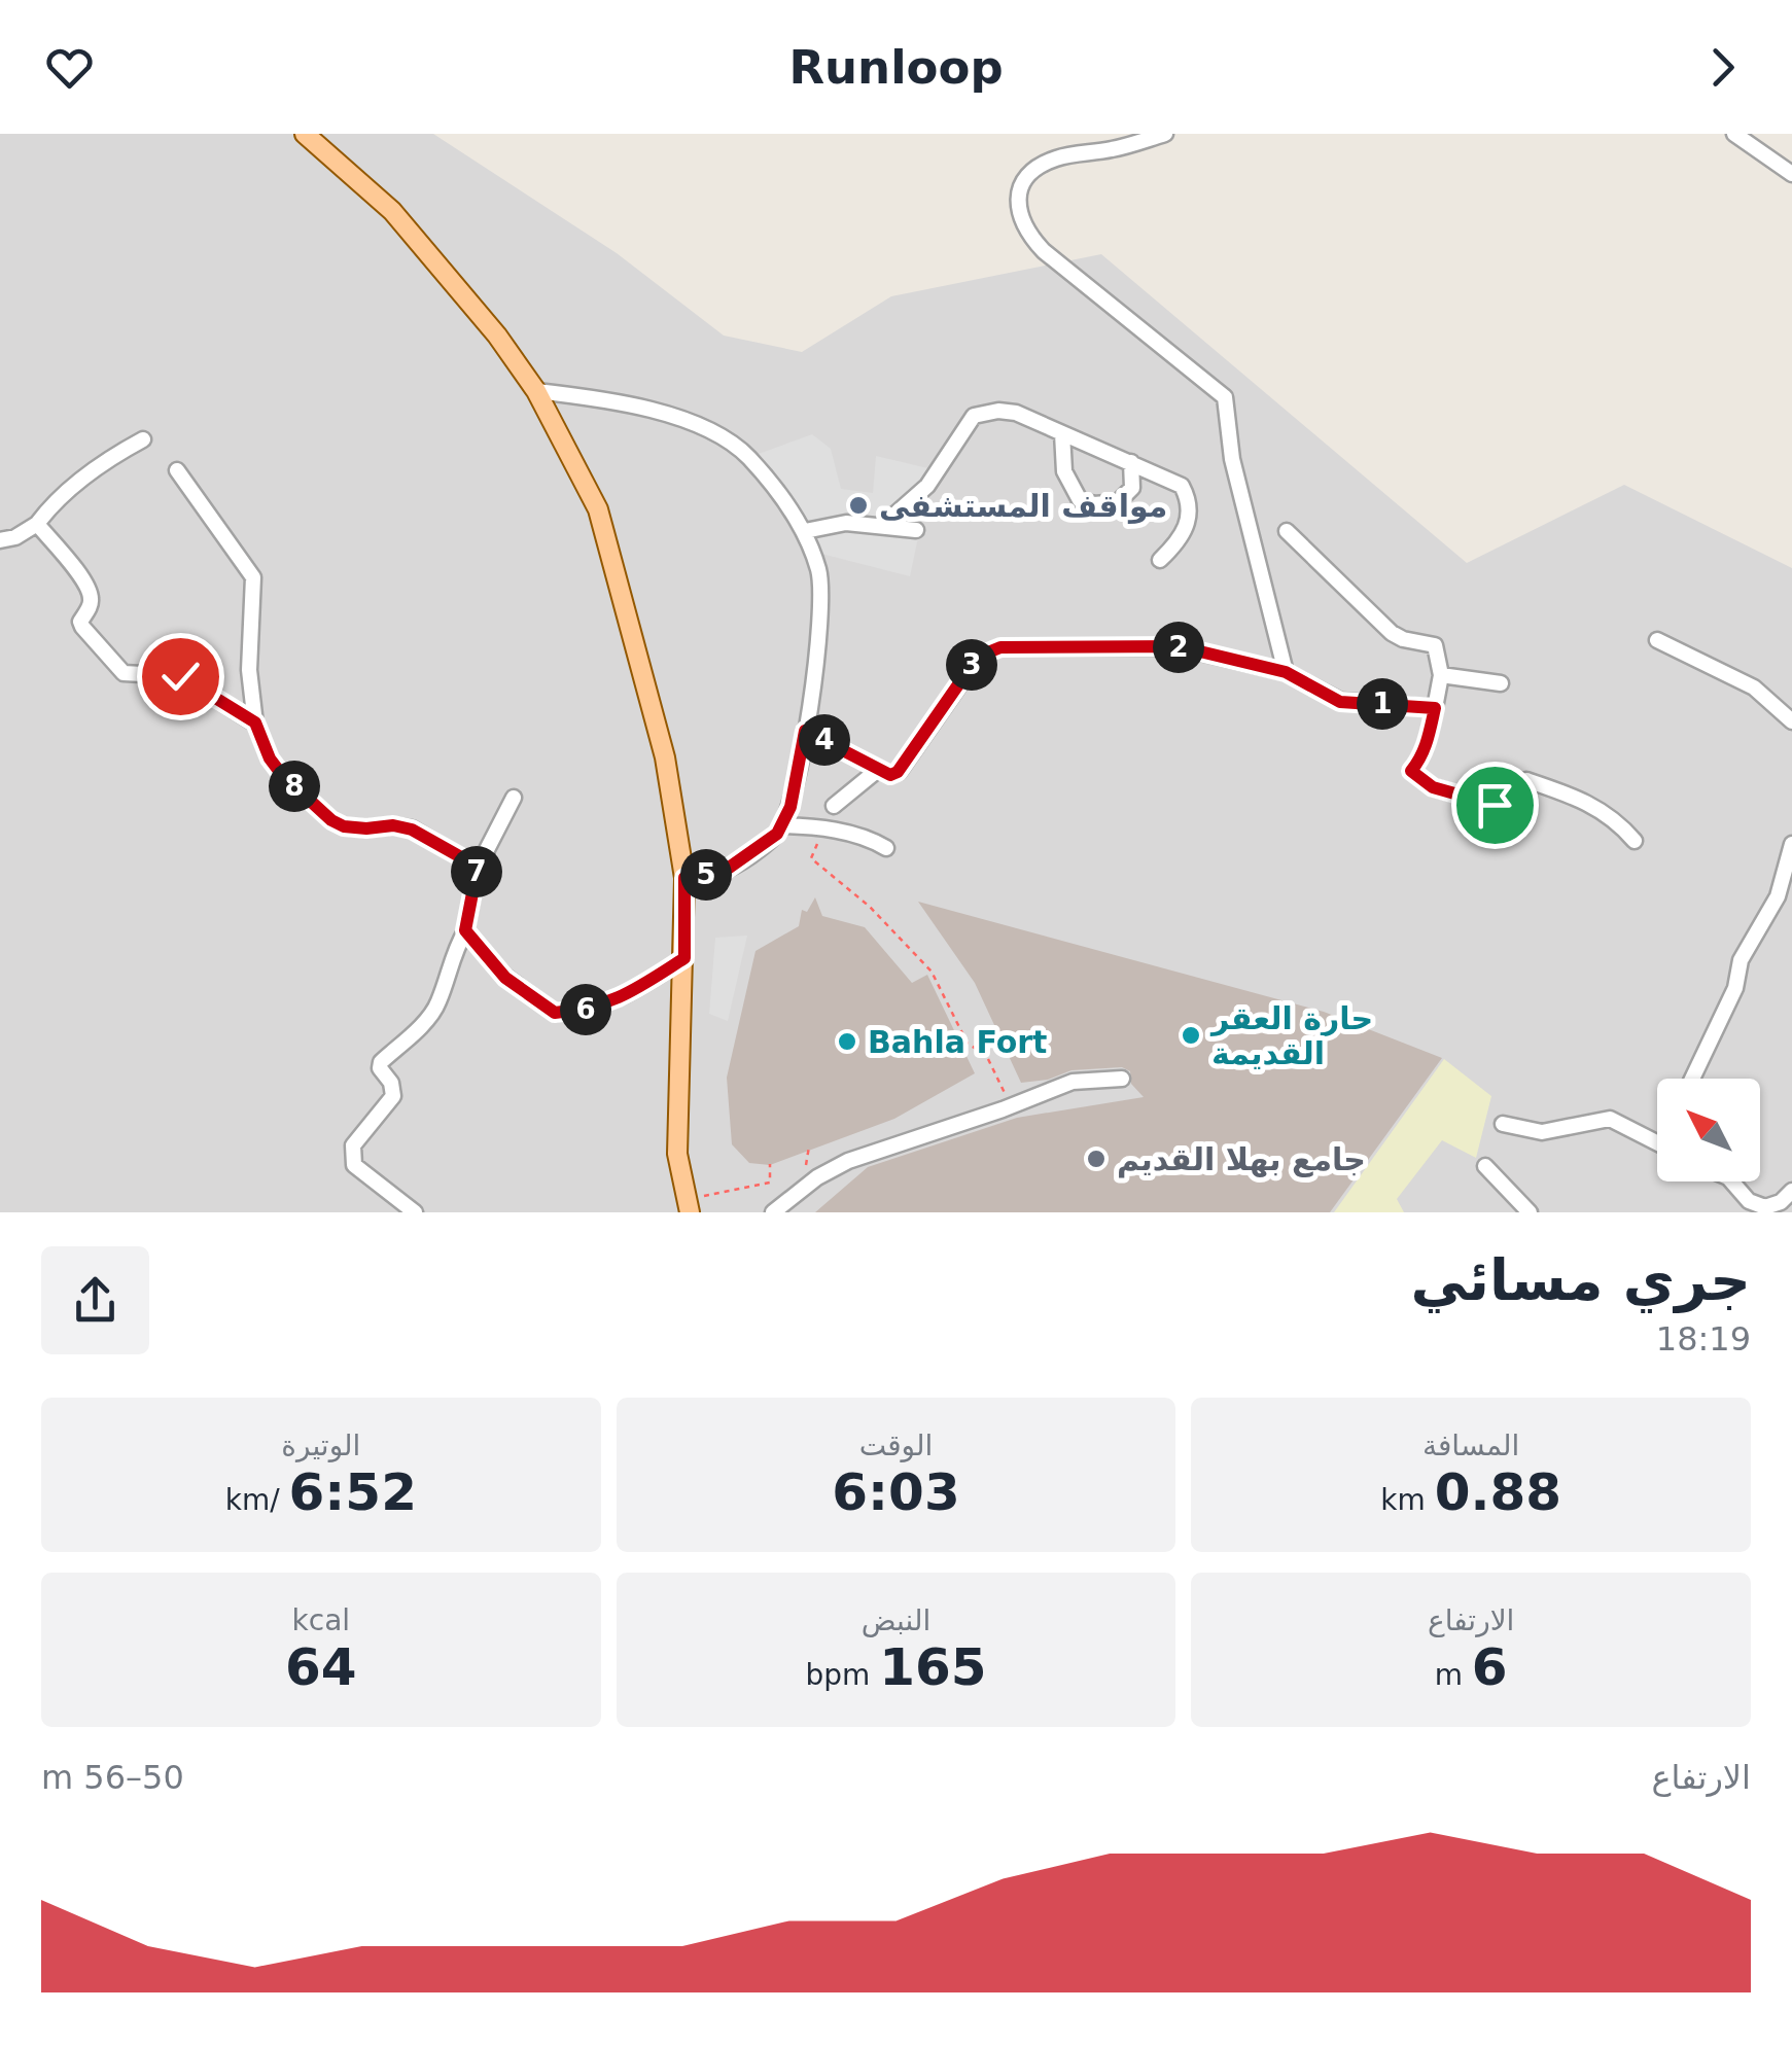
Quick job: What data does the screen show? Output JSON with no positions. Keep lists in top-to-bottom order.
{
  "places": [
    "مواقف المستشفى",
    "حارة العقر القديمة",
    "Bahla Fort",
    "جامع بهلا القديم"
  ],
  "north": "top left",
  "page": {
    "header": "Runloop",
    "pins": [
      "2",
      "3",
      "1",
      "4",
      "8",
      "7",
      "5",
      "6"
    ],
    "heading": ["جري مسائي", "18:19"],
    "stats": [
      ["المسافة", "0.88 km"],
      ["الوقت", "6:03"],
      ["الوتيرة", "6:52 /km"],
      ["الارتفاع", "6 m"],
      ["النبض", "165 bpm"],
      ["kcal", "64"]
    ],
    "chart": ["الارتفاع", "50–56 m"]
  }
}
